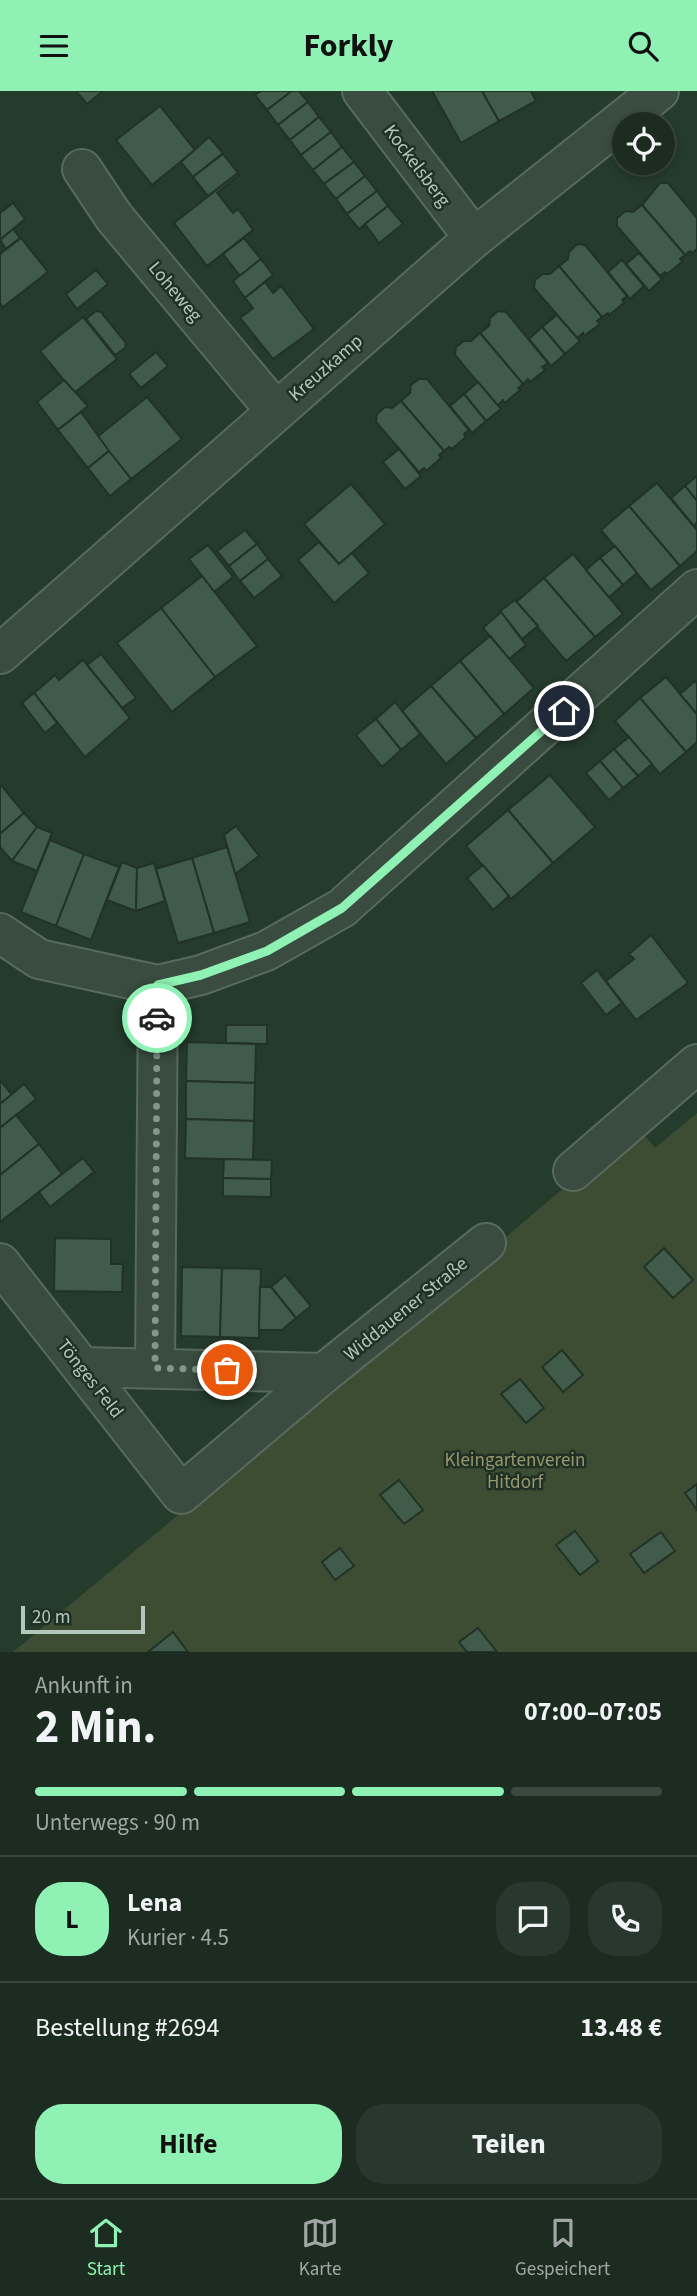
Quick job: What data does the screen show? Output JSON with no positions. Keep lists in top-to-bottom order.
{
  "streets": {
    "street": [
      "Kockelsberg",
      "Loheweg",
      "Kreuzkamp",
      "Widdauener Straße",
      "Tönges Feld"
    ]
  },
  "crossings": [
    ["Kockelsberg", "Kreuzkamp"],
    ["Loheweg", "Kreuzkamp"],
    ["Widdauener Straße", "Tönges Feld"]
  ],
  "parks": ["Kleingartenverein Hitdorf"],
  "scale_bar": "20 m",
  "page": {
    "header": "Forkly",
    "scale": "20 m",
    "heading": ["2 Min.", "Ankunft in", "07:00–07:05"],
    "panel": [
      "Lena",
      "Kurier · 4.5",
      "Bestellung #2694",
      "13.48 €"
    ],
    "bar": "Unterwegs · 90 m",
    "round": "L",
    "buttons": ["Hilfe", "Teilen"],
    "tabs": ["Start", "Karte", "Gespeichert"]
  }
}
